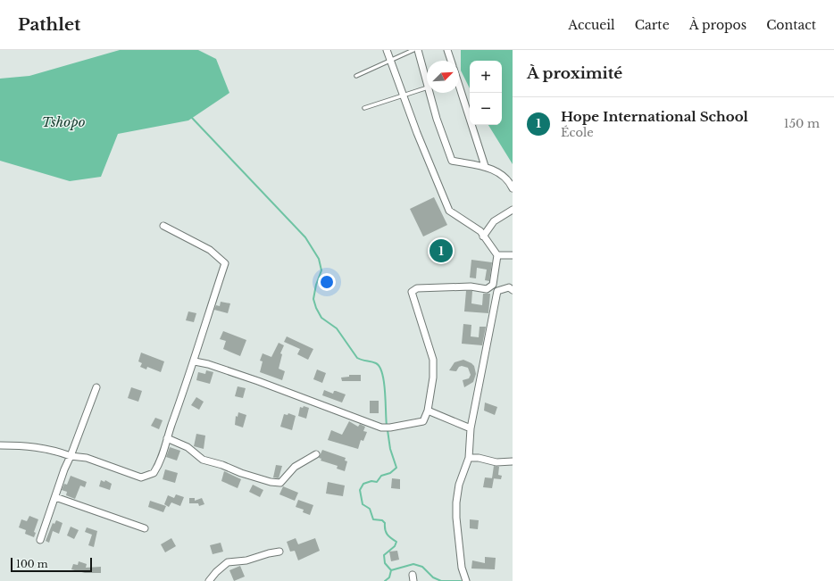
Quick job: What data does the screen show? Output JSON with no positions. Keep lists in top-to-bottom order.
{
  "water": ["Tshopo"],
  "scale_bar": "100 m",
  "north": "top right",
  "page": {
    "header": "Pathlet",
    "nav": [
      "Accueil",
      "Carte",
      "À propos",
      "Contact"
    ],
    "heading": "À proximité",
    "map_buttons": ["+", "−"],
    "list": [
      {
        "mark": "1",
        "name": "Hope International School",
        "note": "École",
        "value": "150 m"
      }
    ],
    "pins": "1",
    "scale": "100 m"
  }
}
